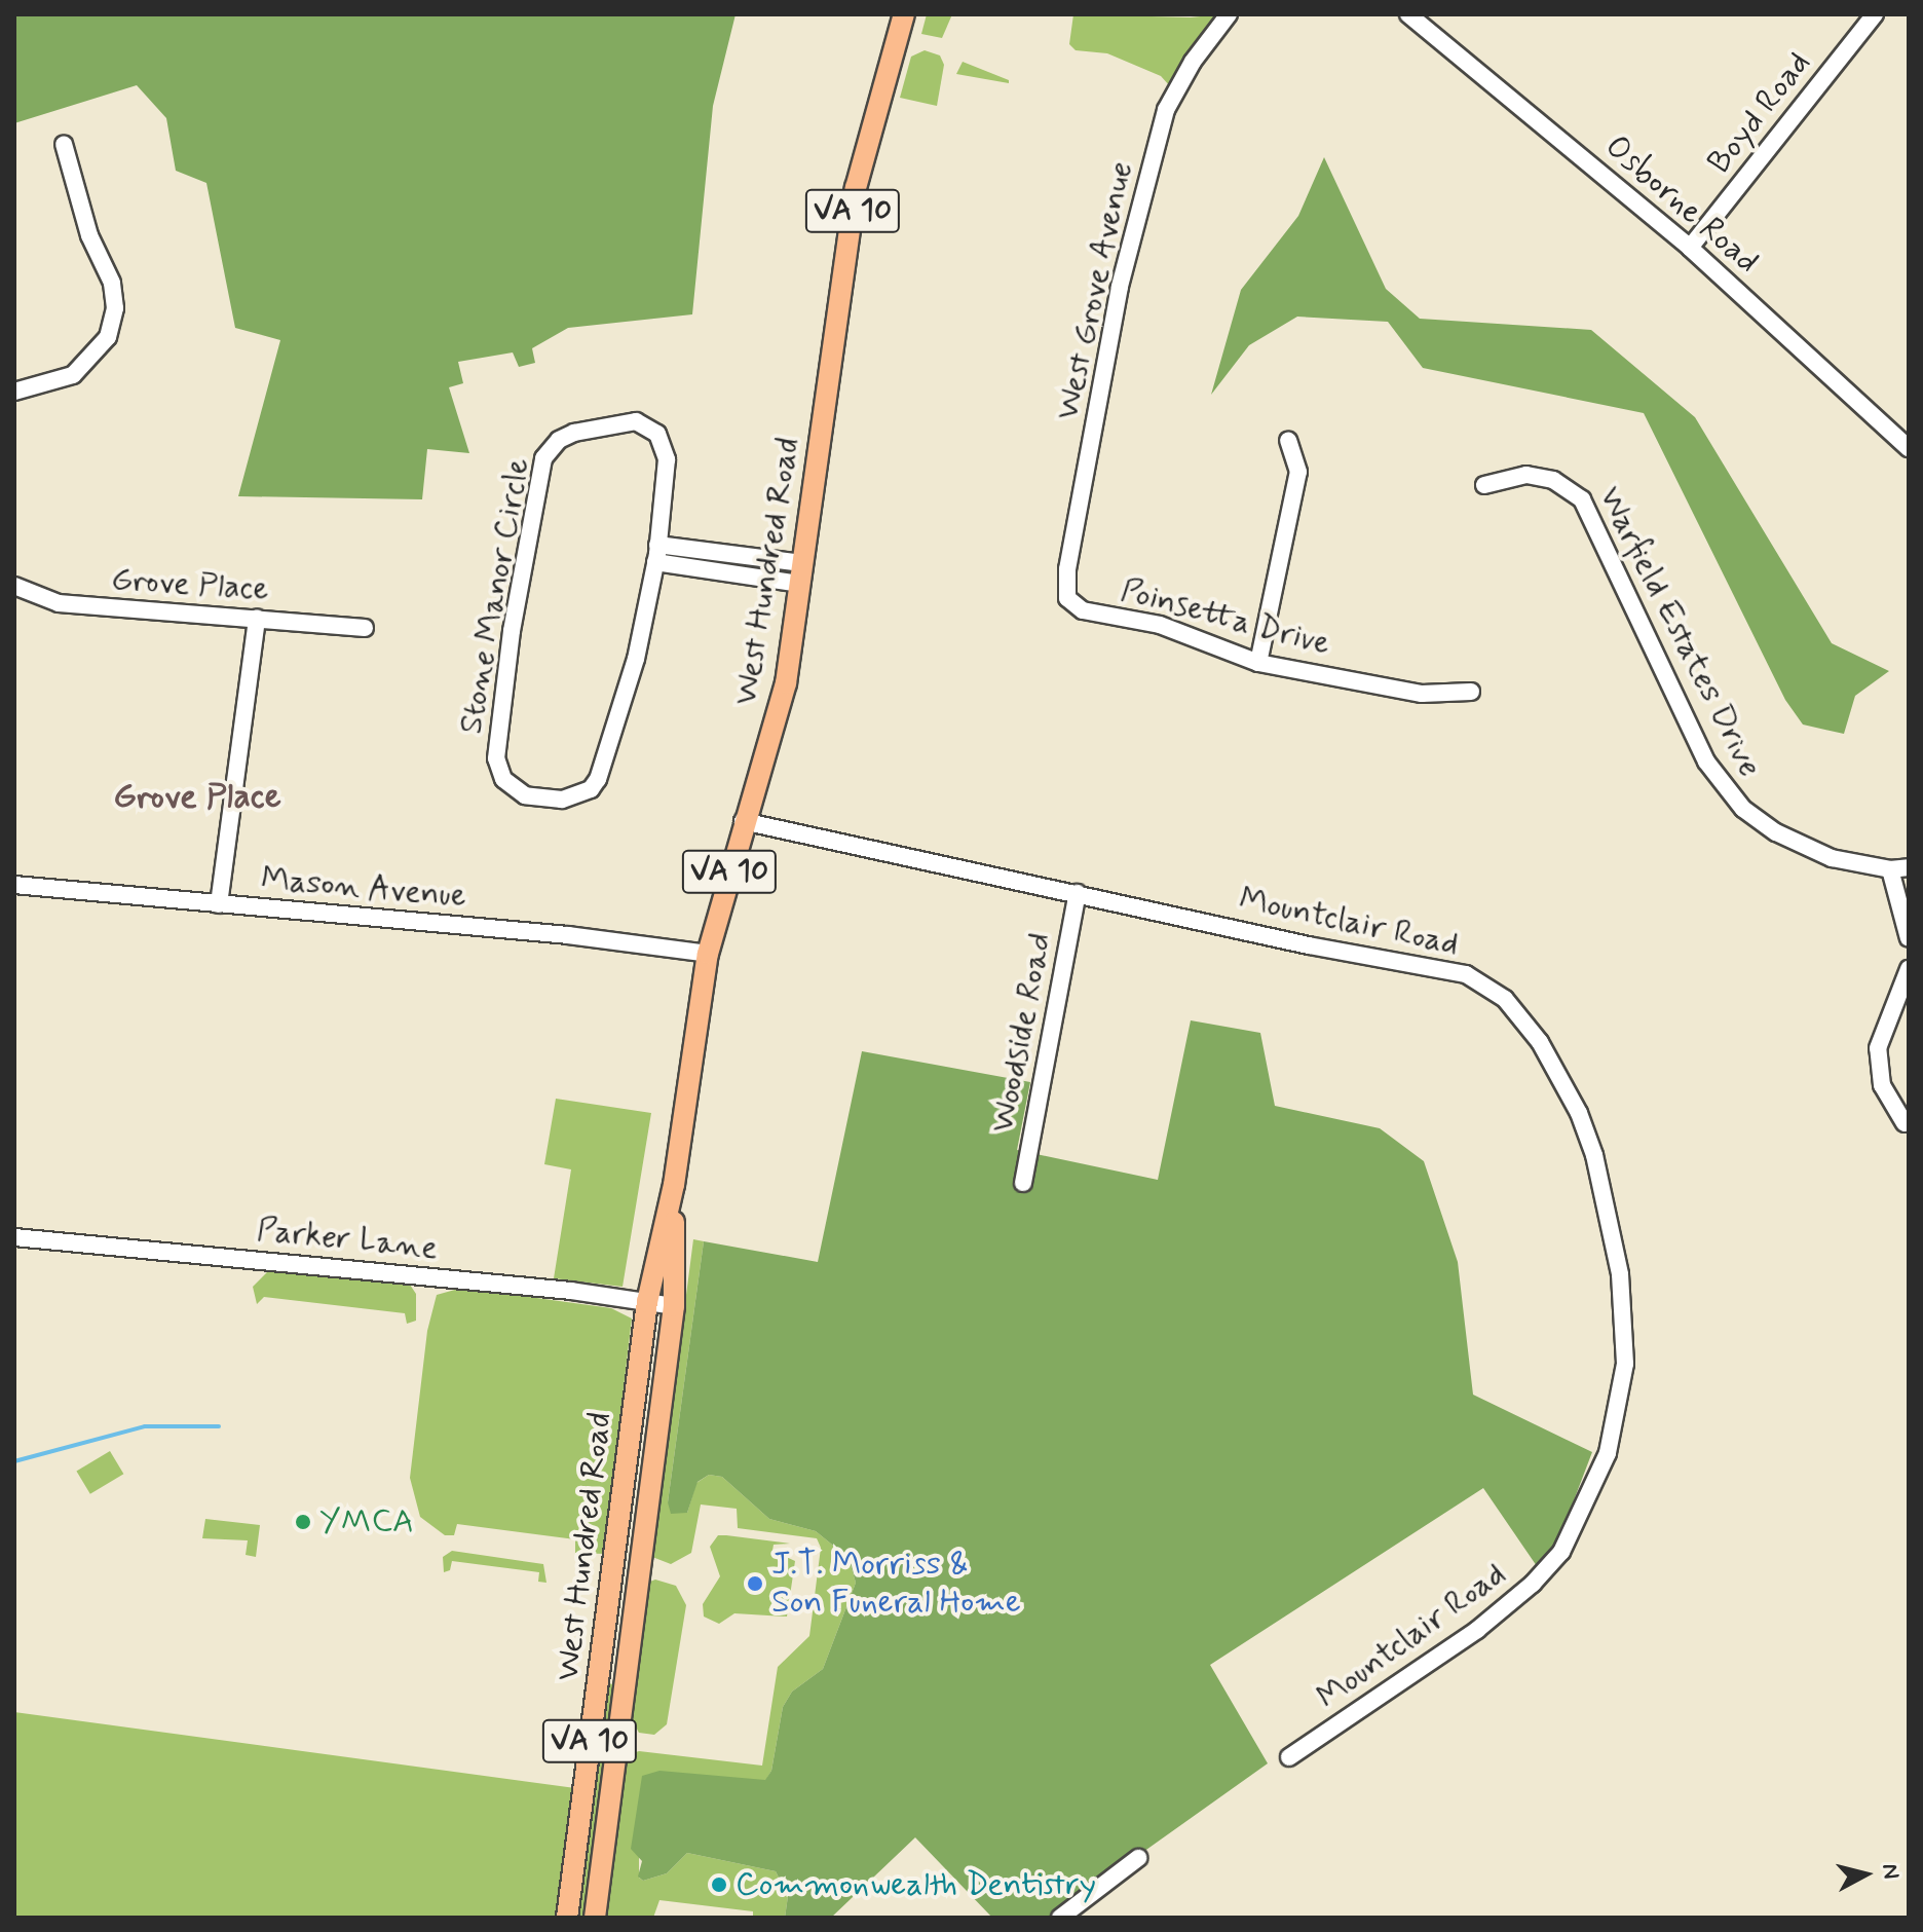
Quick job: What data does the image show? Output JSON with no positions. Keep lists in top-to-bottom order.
{
  "streets": {
    "main road": ["VA 10", "West Hundred Road"],
    "street": [
      "Boyd Road",
      "Osborne Road",
      "West Grove Avenue",
      "Grove Place",
      "Stone Manor Circle",
      "Poinsetta Drive",
      "Warfield Estates Drive",
      "Mason Avenue",
      "Mountclair Road",
      "Woodside Road",
      "Parker Lane"
    ]
  },
  "crossings": [
    ["Boyd Road", "Osborne Road"],
    ["West Grove Avenue", "Poinsetta Drive"],
    ["West Hundred Road", "Mason Avenue"],
    ["West Hundred Road", "Mountclair Road"],
    ["West Hundred Road", "Parker Lane"],
    ["Mountclair Road", "Woodside Road"]
  ],
  "districts": ["Grove Place"],
  "places": ["YMCA", "J.T. Morriss & Son Funeral Home", "Commonwealth Dentistry"],
  "north": "right"
}
